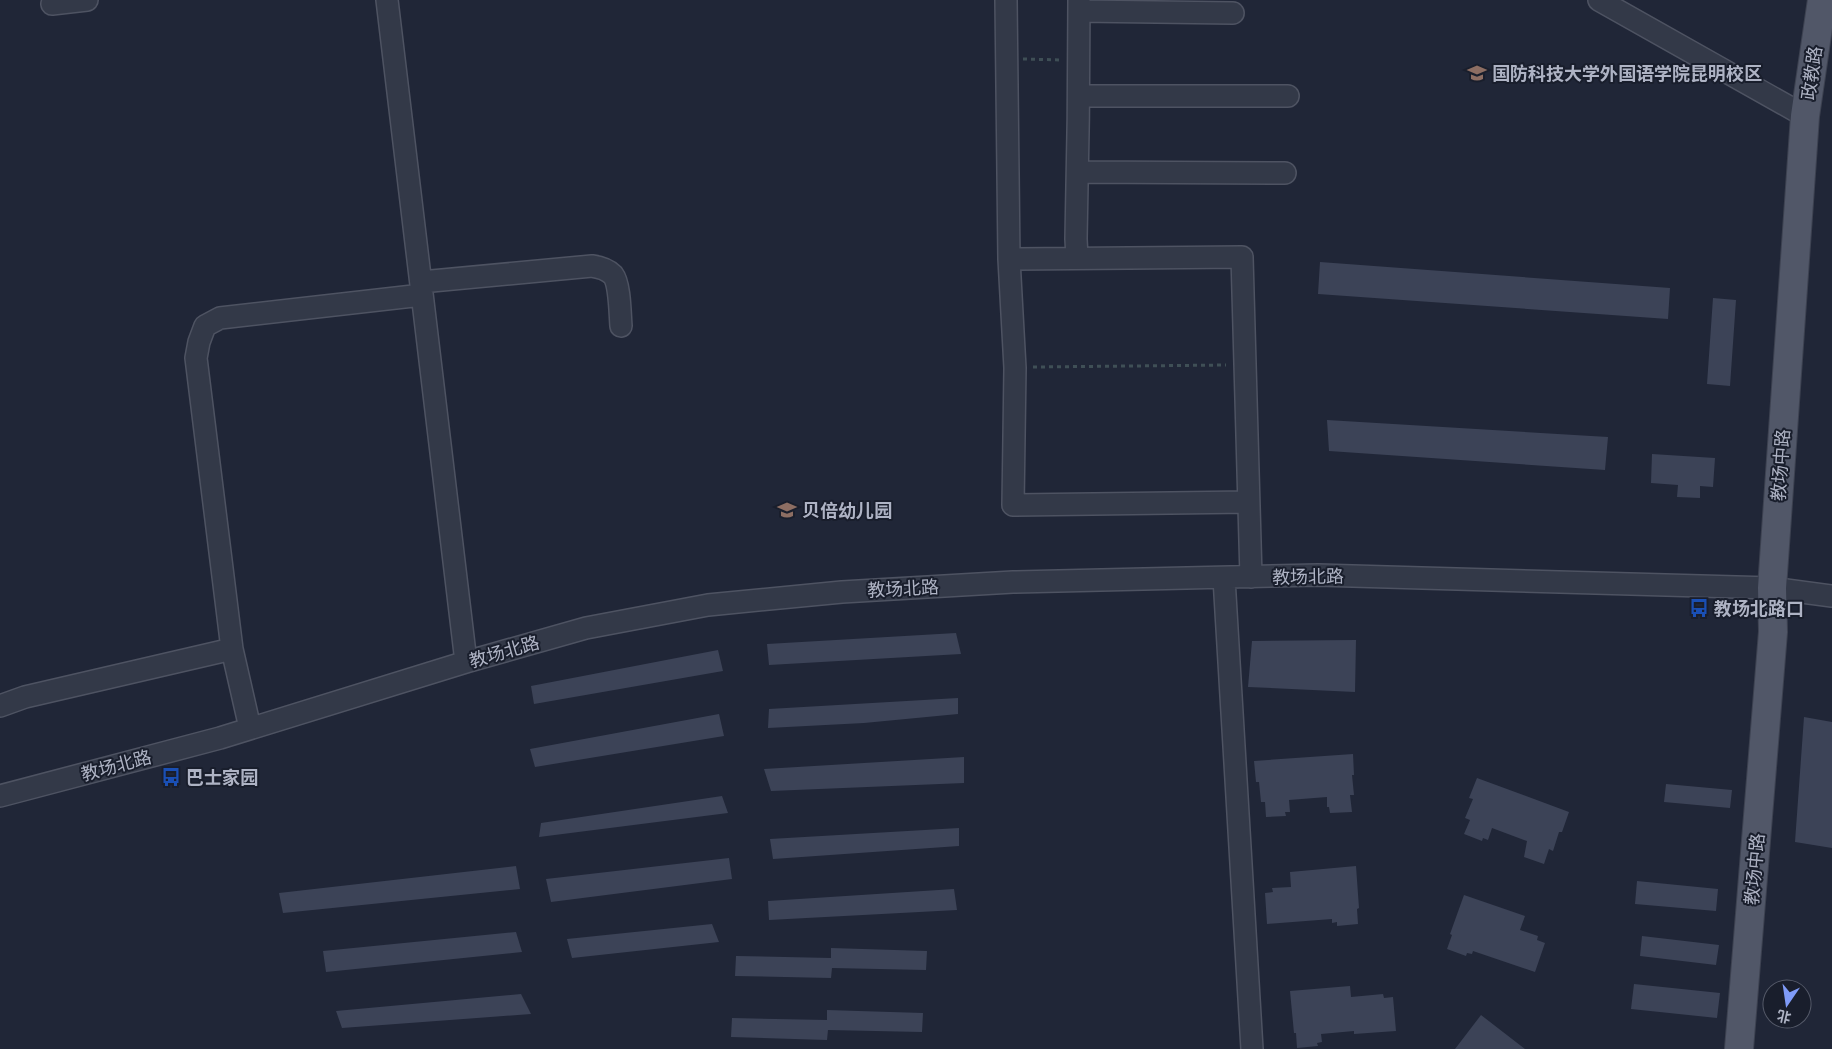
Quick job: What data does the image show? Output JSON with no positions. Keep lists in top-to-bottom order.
{
  "streets": {
    "main road": ["政教路", "教场中路"],
    "street": ["教场北路"]
  },
  "crossings": [
    ["政教路", "教场中路"],
    ["教场中路", "教场北路"]
  ],
  "places": {
    "school or university": ["国防科技大学外国语学院昆明校区", "贝倍幼儿园"],
    "bus stop": ["教场北路口", "巴士家园"]
  },
  "north": "bottom"
}
